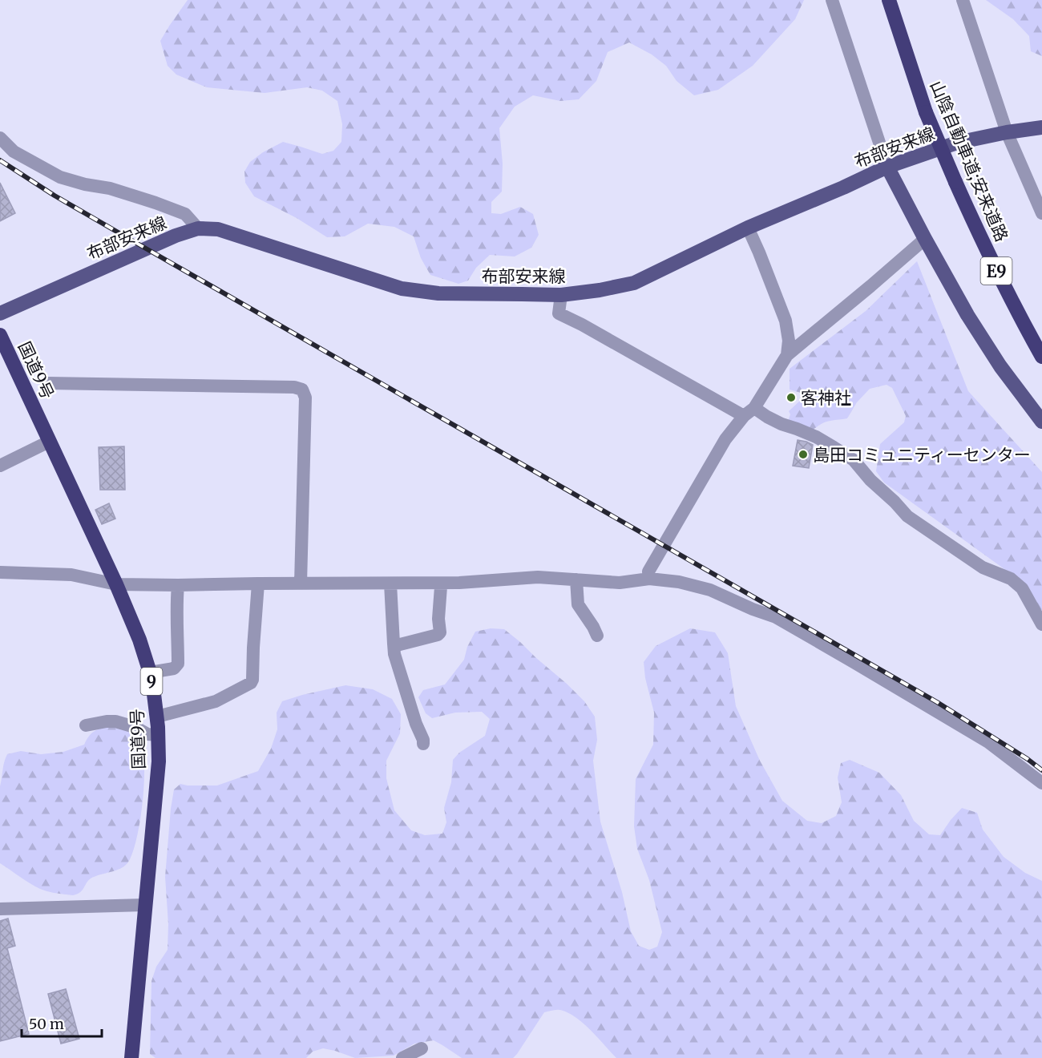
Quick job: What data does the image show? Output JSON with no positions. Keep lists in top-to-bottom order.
{
  "streets": {
    "highway": [
      "山陰自動車道;安来道路",
      "E9",
      "国道9号",
      "9"
    ],
    "main road": ["布部安来線"]
  },
  "places": ["客神社", "島田コミュニティーセンター"],
  "scale_bar": "50 m"
}
